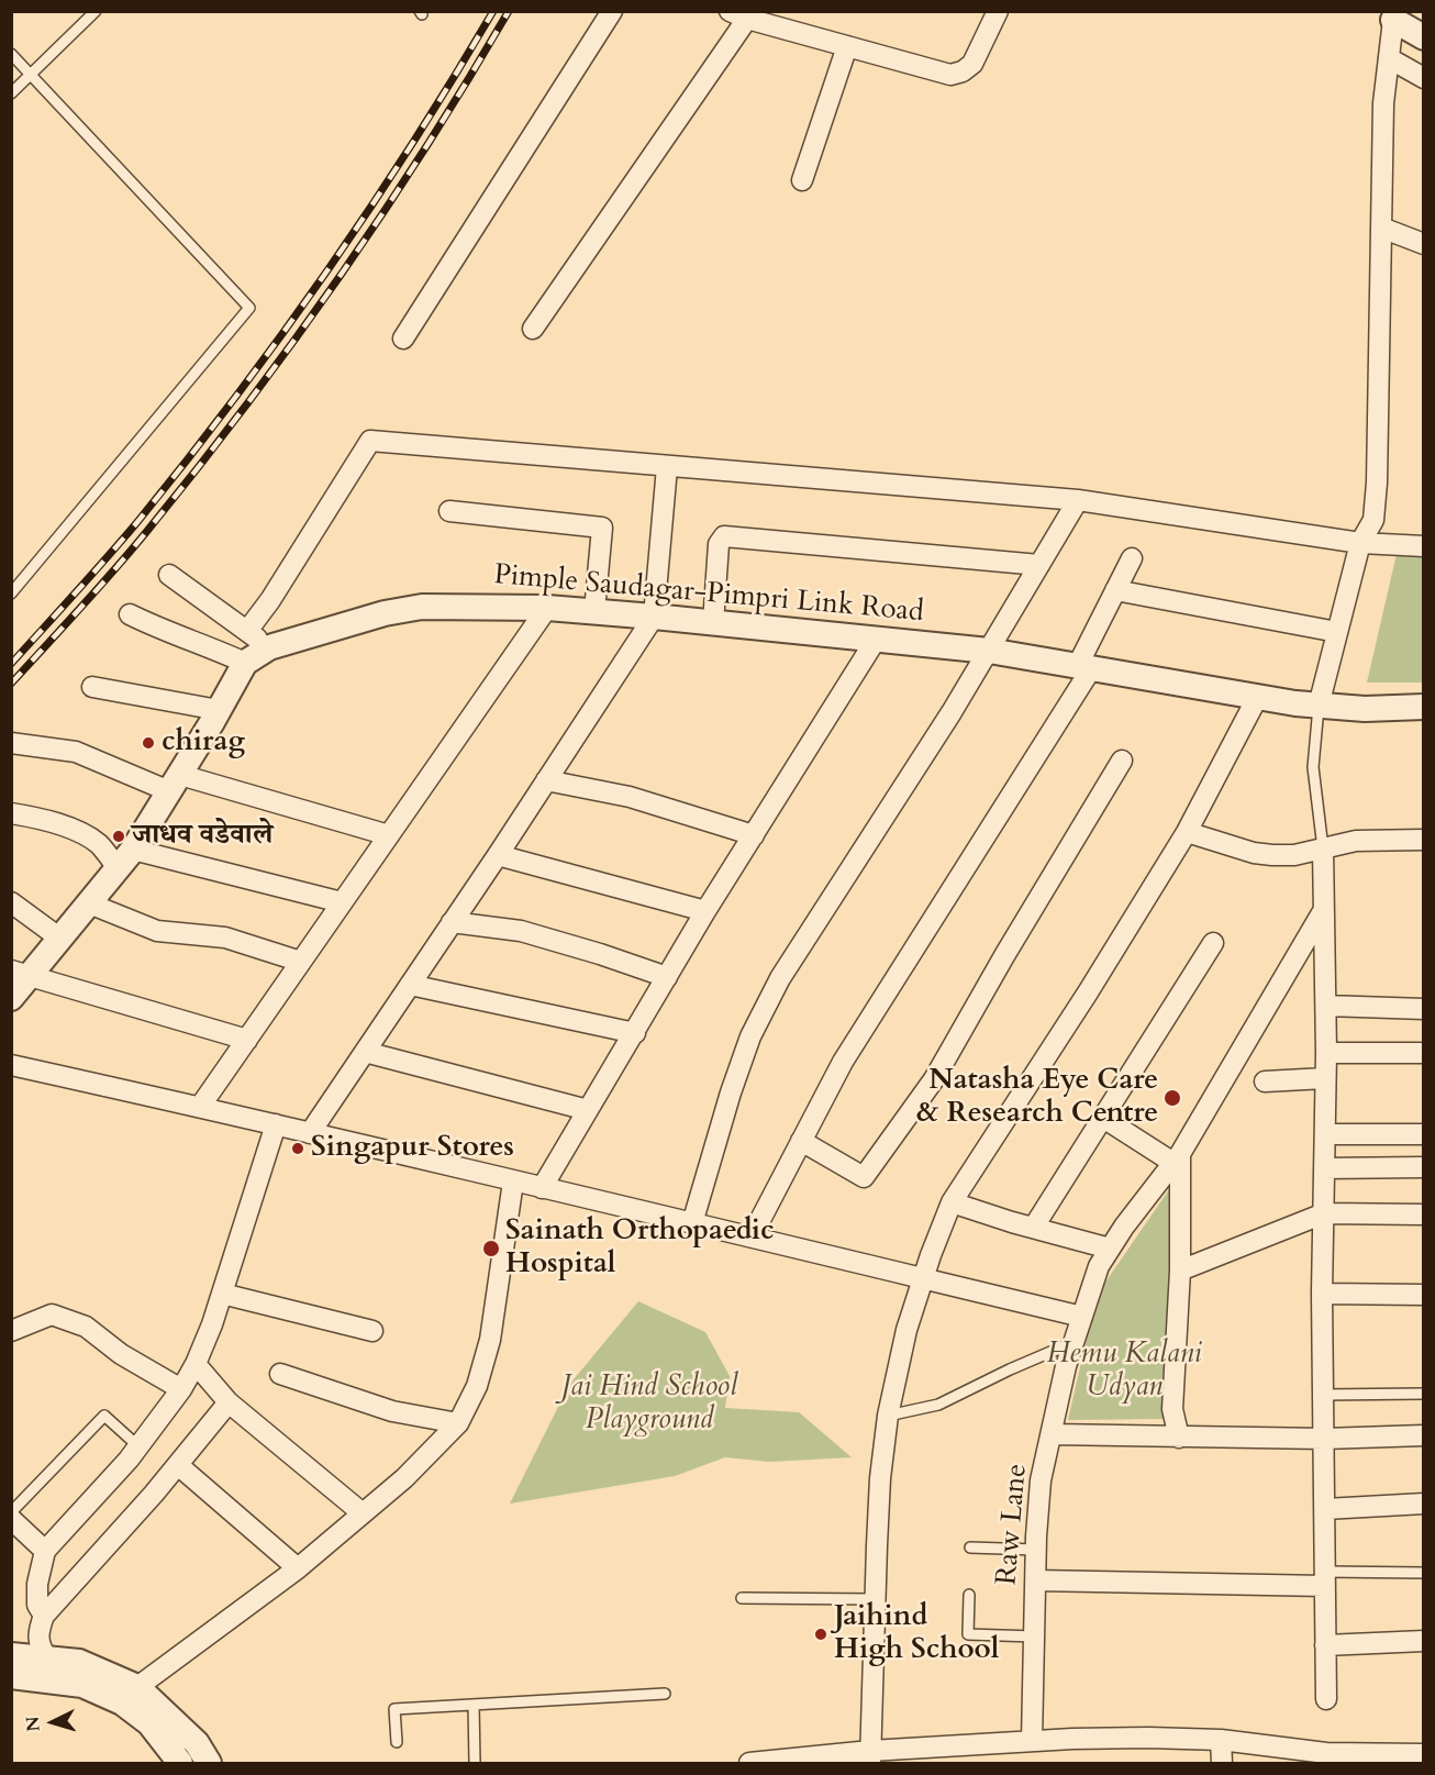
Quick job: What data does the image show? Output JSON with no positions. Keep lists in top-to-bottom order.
{
  "streets": {
    "street": ["Pimple Saudagar-Pimpri Link Road", "Raw Lane"]
  },
  "parks": ["Hemu Kalani Udyan", "Jai Hind School Playground"],
  "places": [
    "chirag",
    "जाधव वडेवाले",
    "Natasha Eye Care & Research Centre",
    "Singapur Stores",
    "Sainath Orthopaedic Hospital",
    "Jaihind High School"
  ],
  "north": "left"
}
